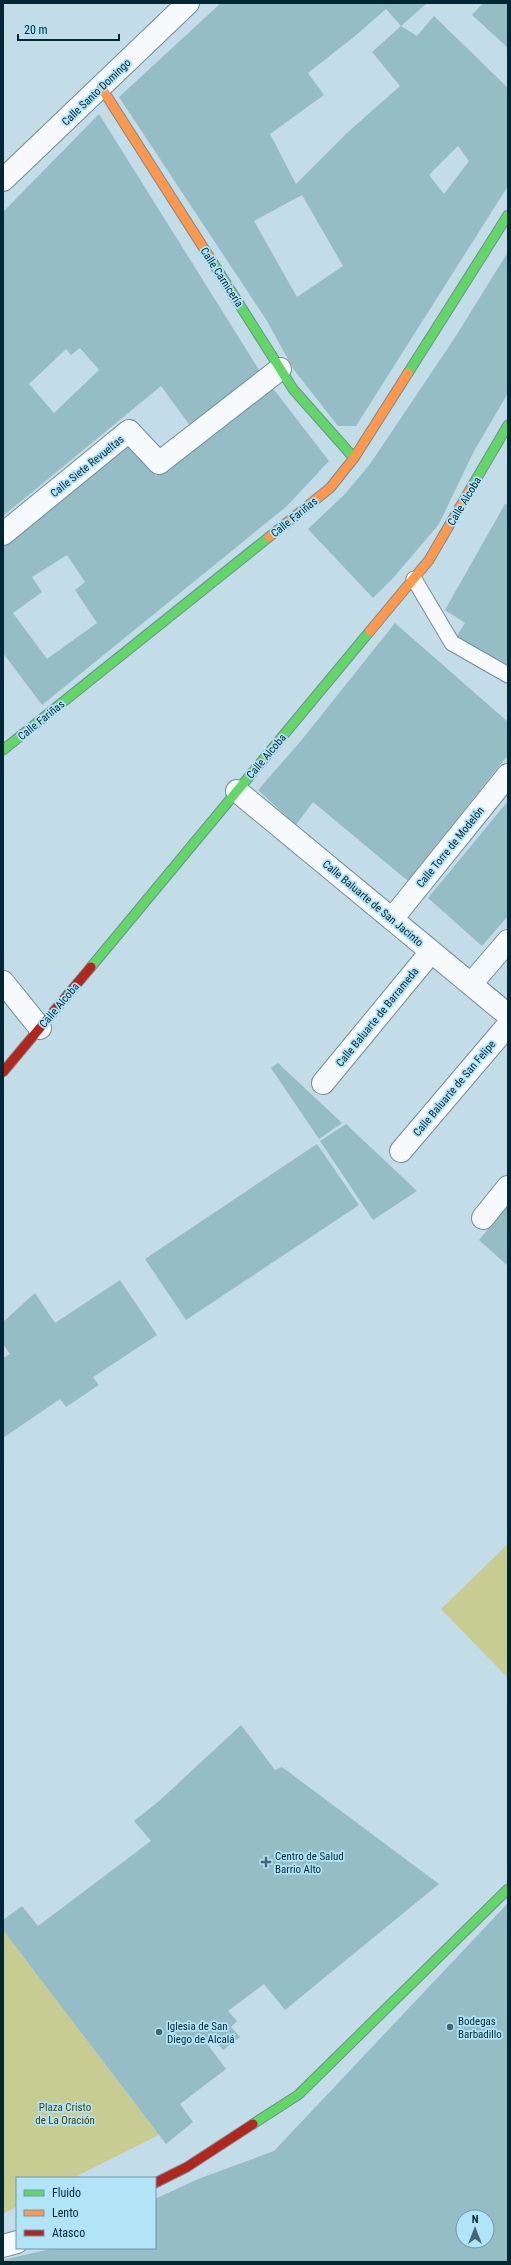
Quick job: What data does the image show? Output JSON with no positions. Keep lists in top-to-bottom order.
{
  "streets": {
    "street": [
      "Calle Santo Domingo",
      "Calle Carnicería",
      "Calle Siete Revueltas",
      "Calle Alcoba",
      "Calle Fariñas",
      "Calle Torre de Modelón",
      "Calle Baluarte de San Jacinto",
      "Calle Baluarte de Barrameda",
      "Calle Baluarte de San Felipe"
    ]
  },
  "crossings": [
    ["Calle Santo Domingo", "Calle Carnicería"],
    ["Calle Carnicería", "Calle Siete Revueltas"],
    ["Calle Carnicería", "Calle Fariñas"],
    ["Calle Alcoba", "Calle Baluarte de San Jacinto"],
    ["Calle Torre de Modelón", "Calle Baluarte de San Jacinto"],
    ["Calle Baluarte de San Jacinto", "Calle Baluarte de Barrameda"]
  ],
  "parks": ["Plaza Cristo de La Oración"],
  "places": {
    "health": ["Centro de Salud Barrio Alto"],
    "other": ["Bodegas Barbadillo", "Iglesia de San Diego de Alcalá"]
  },
  "legend": ["Fluido", "Lento", "Atasco"],
  "scale_bar": "20 m",
  "north": "top"
}
